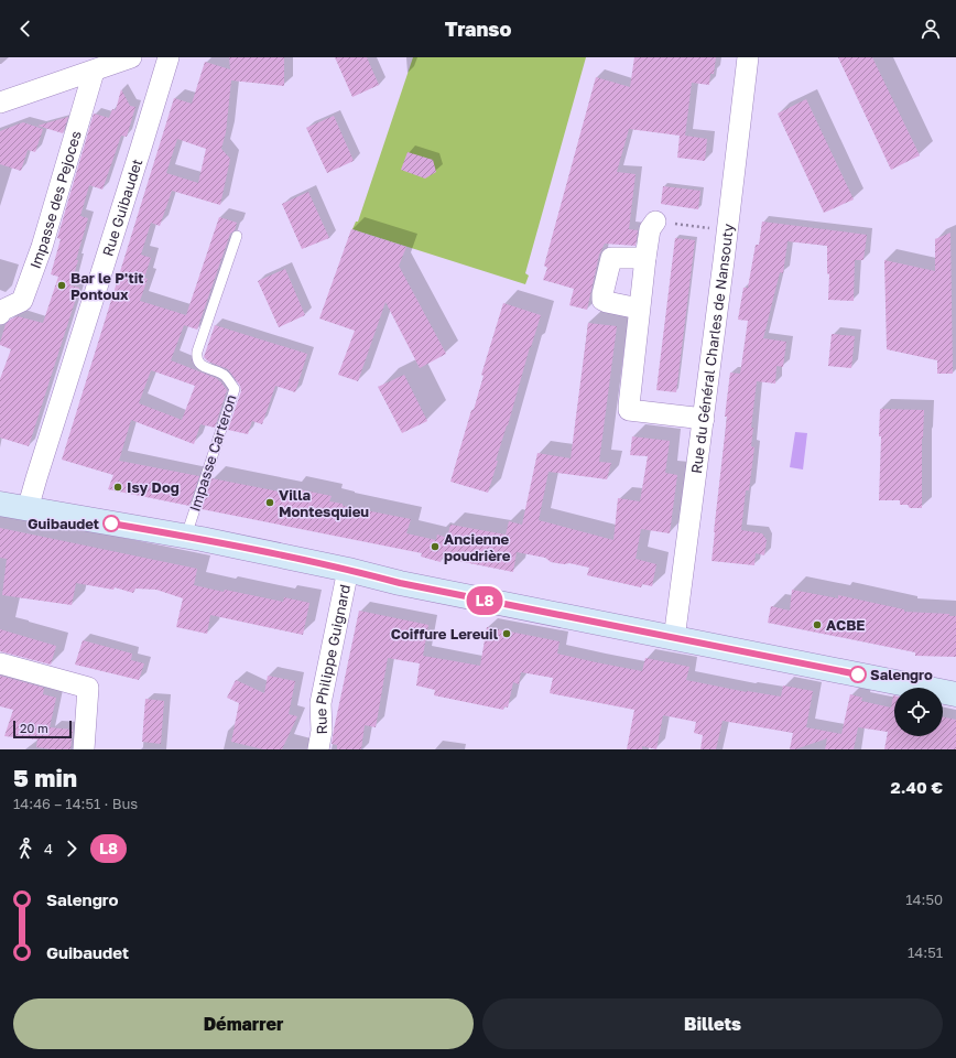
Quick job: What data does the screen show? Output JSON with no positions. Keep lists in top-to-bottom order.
{
  "streets": {
    "street": [
      "Impasse des Pejoces",
      "Rue Guibaudet",
      "Rue du Général Charles de Nansouty",
      "Rue Philippe Guignard"
    ],
    "lane": ["Impasse Carteron"]
  },
  "places": [
    "Bar le P'tit Pontoux",
    "Isy Dog",
    "Villa Montesquieu",
    "Guibaudet",
    "Ancienne poudrière",
    "ACBE",
    "Coiffure Lereuil",
    "Salengro"
  ],
  "lines": ["bus line L8"],
  "scale_bar": "20 m",
  "page": {
    "header": "Transo",
    "on_map": "L8",
    "scale": "20 m",
    "heading": ["5 min", "14:46 – 14:51 · Bus", "2.40 €"],
    "legs": ["4", "L8"],
    "list": [
      {
        "name": "Salengro",
        "value": "14:50"
      },
      {
        "name": "Guibaudet",
        "value": "14:51"
      }
    ],
    "buttons": ["Démarrer", "Billets"]
  }
}
